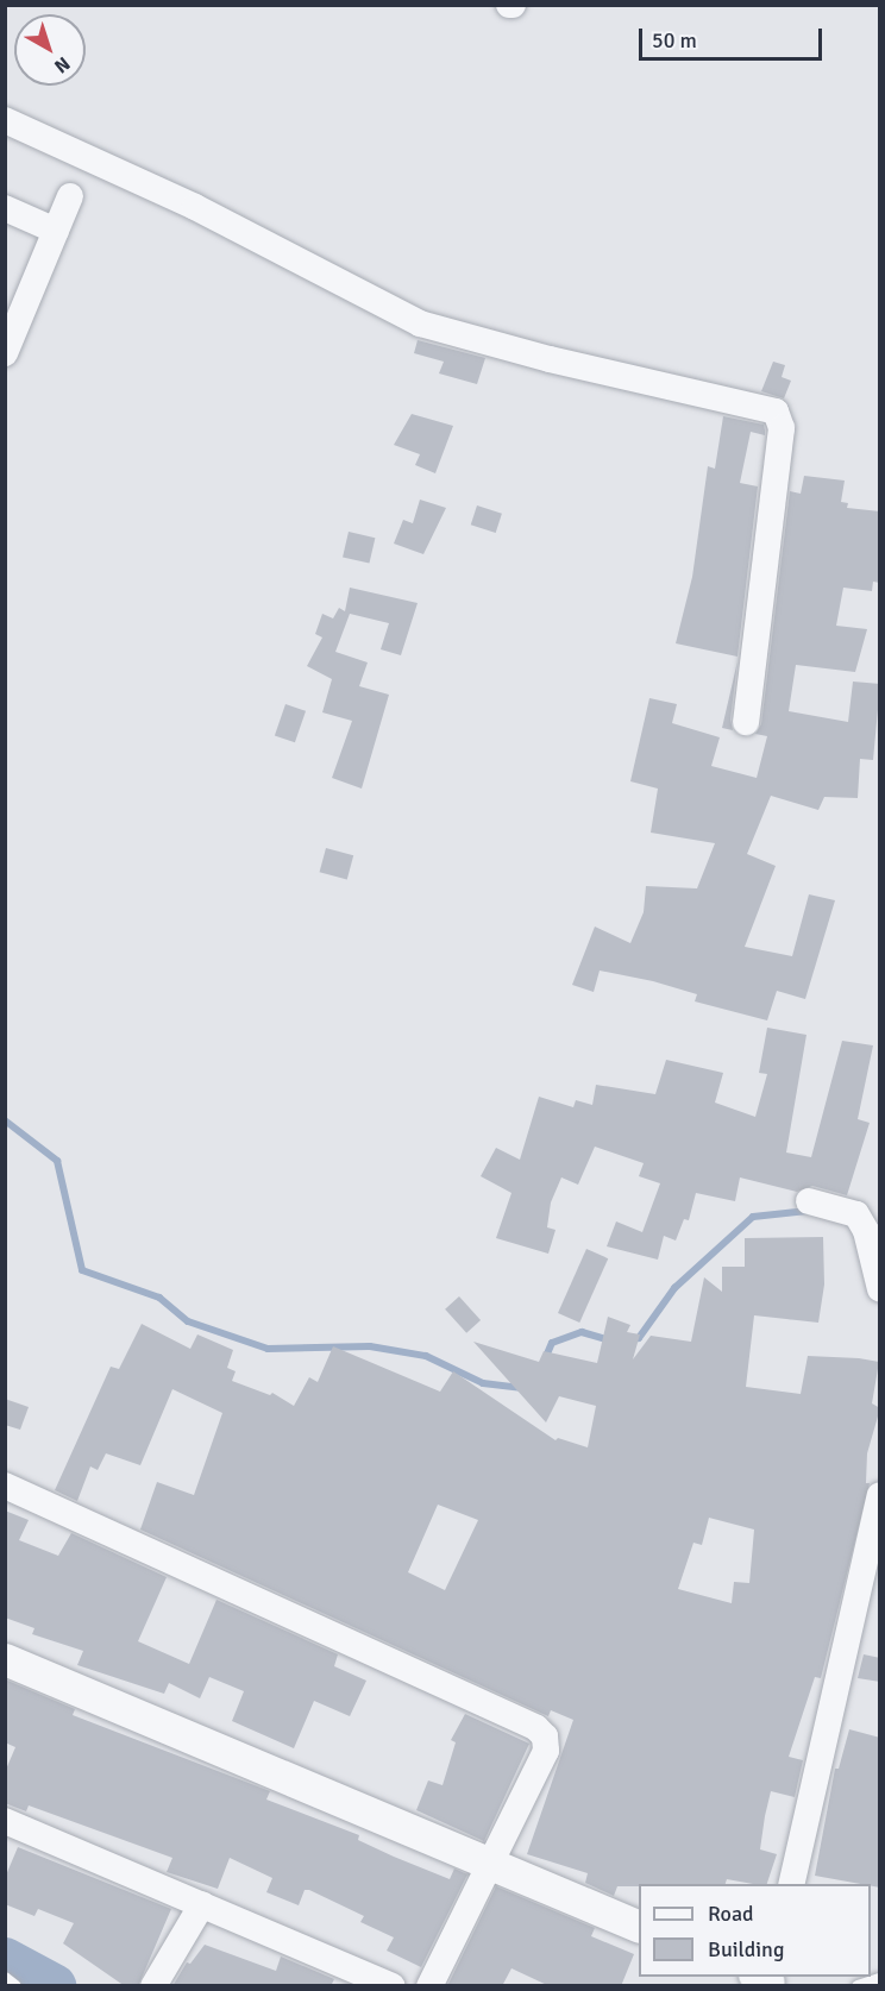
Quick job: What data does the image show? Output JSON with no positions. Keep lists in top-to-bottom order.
{
  "legend": ["Road", "Building"],
  "scale_bar": "50 m",
  "north": "bottom right"
}
